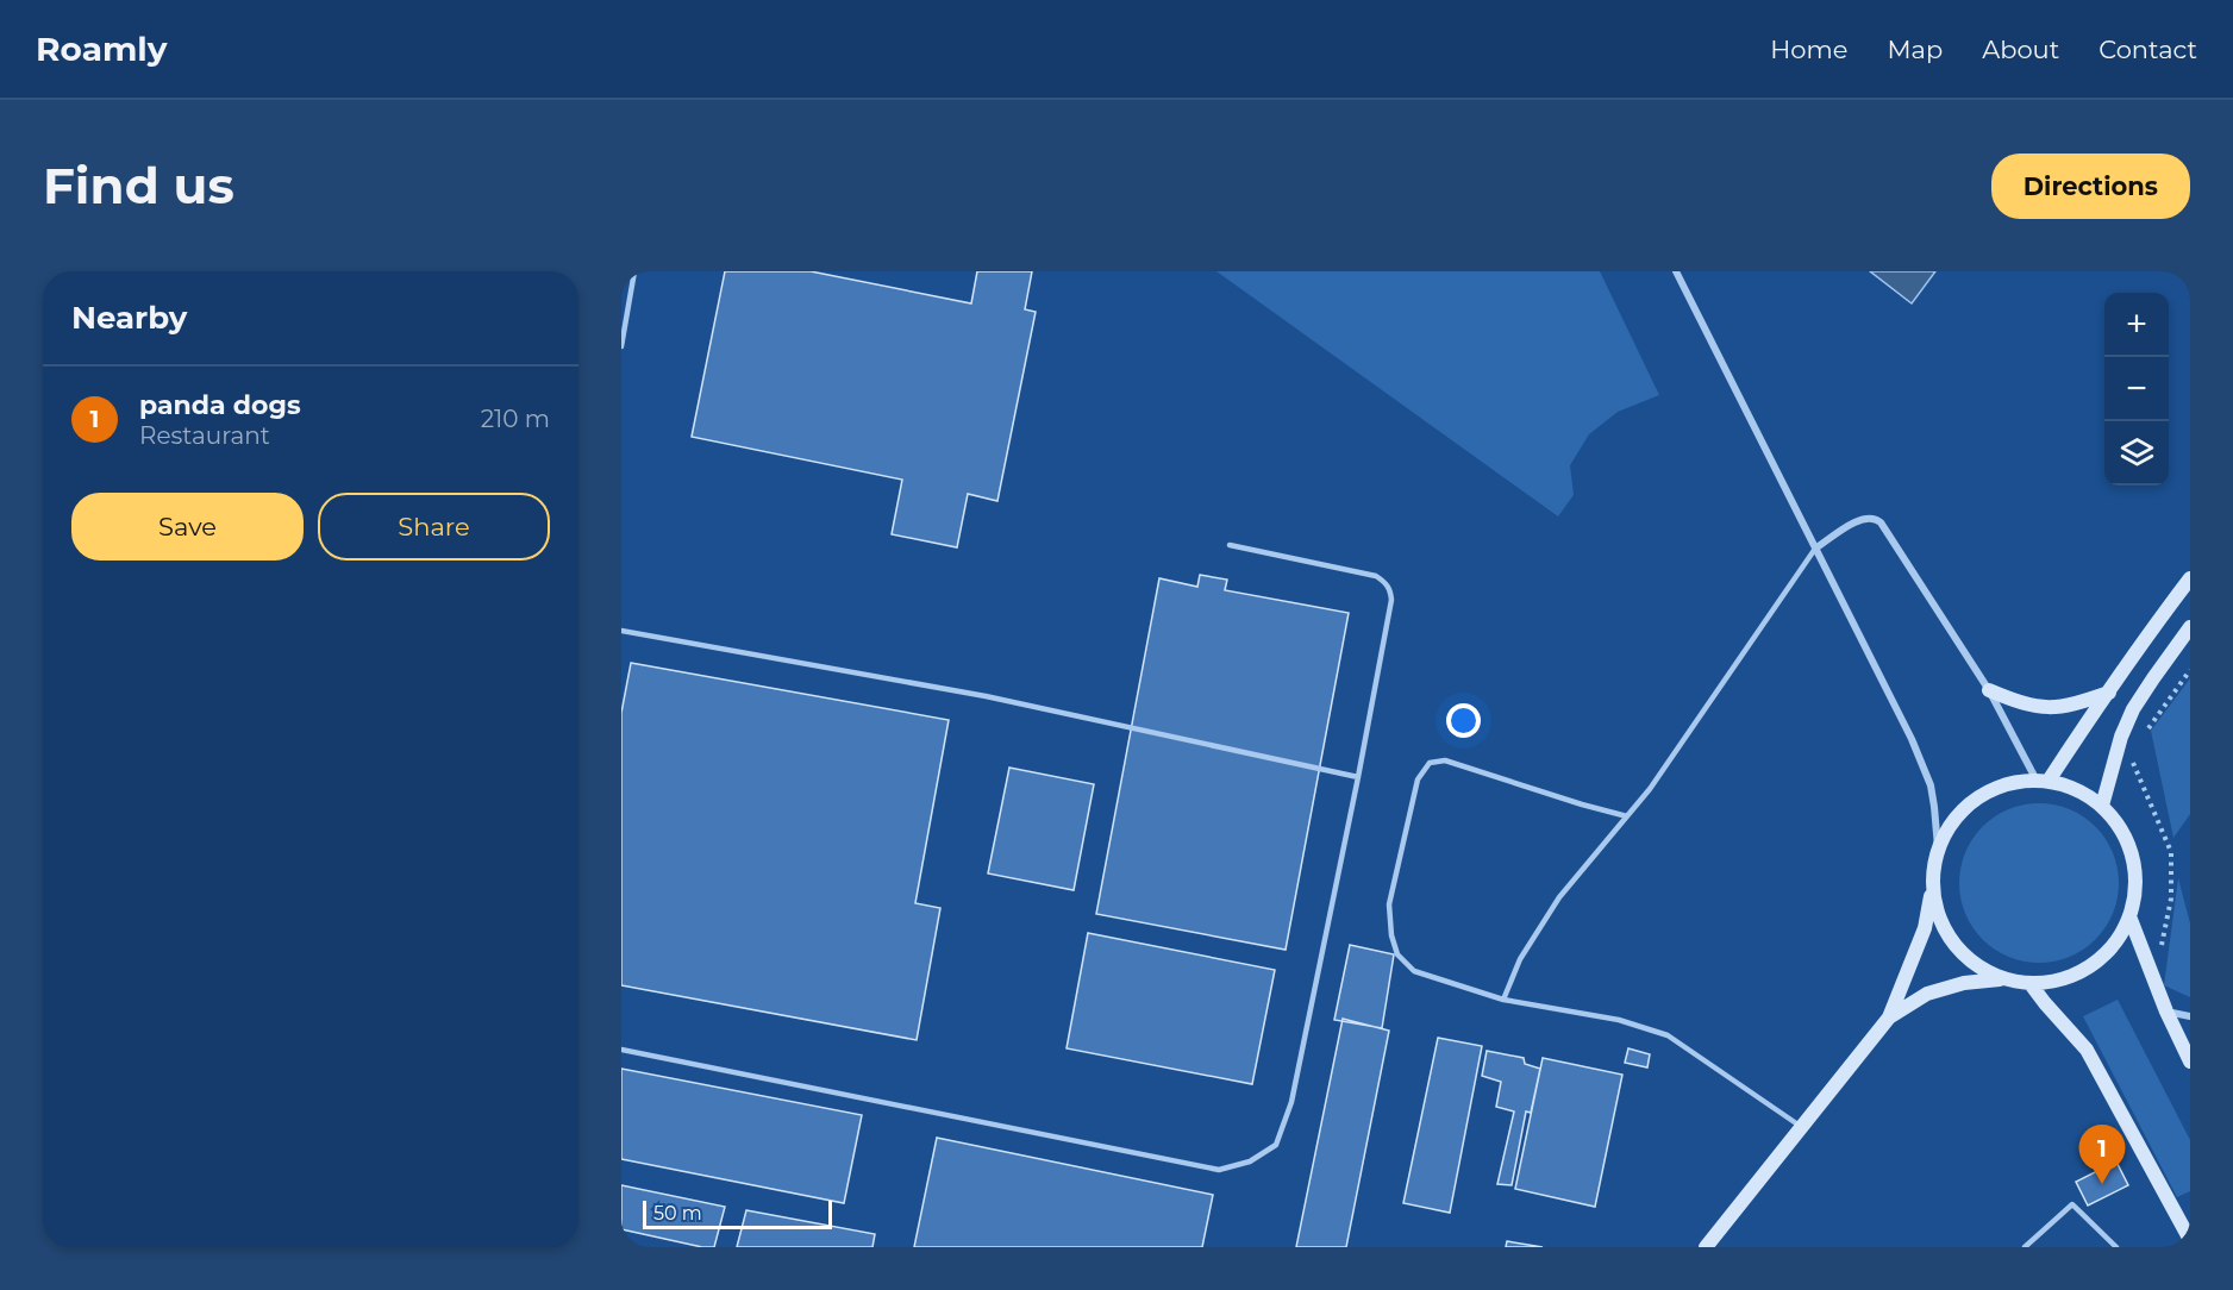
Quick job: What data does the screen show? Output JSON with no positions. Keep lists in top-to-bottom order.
{
  "scale_bar": "50 m",
  "page": {
    "header": "Roamly",
    "nav": [
      "Home",
      "Map",
      "About",
      "Contact"
    ],
    "buttons": [
      "Directions",
      ["Save", "Share"]
    ],
    "title": "Find us",
    "heading": "Nearby",
    "map_buttons": ["+", "−"],
    "list": [
      {
        "mark": "1",
        "name": "panda dogs",
        "note": "Restaurant",
        "value": "210 m"
      }
    ],
    "pins": "1",
    "scale": "50 m"
  }
}
